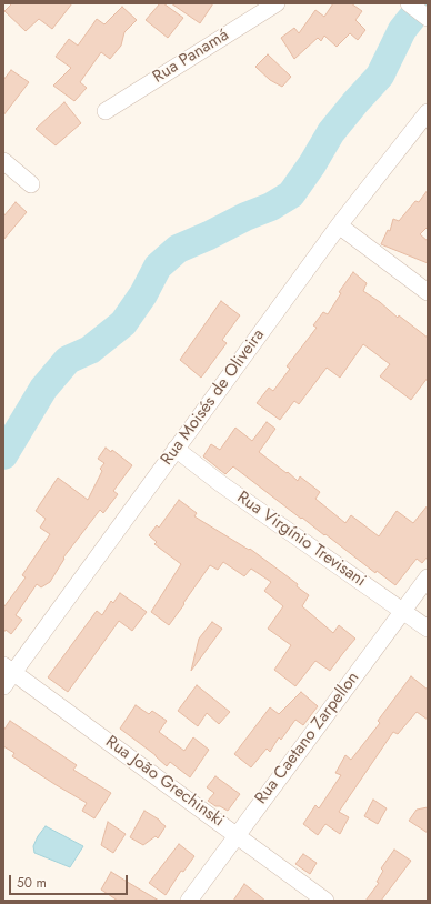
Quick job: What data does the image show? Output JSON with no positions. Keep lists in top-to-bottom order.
{
  "streets": {
    "street": [
      "Rua Panamá",
      "Rua Moisés de Oliveira",
      "Rua Virgínio Trevisani",
      "Rua Caetano Zarpellon",
      "Rua João Grechinski"
    ]
  },
  "crossings": [
    ["Rua Moisés de Oliveira", "Rua Virgínio Trevisani"],
    ["Rua Moisés de Oliveira", "Rua João Grechinski"],
    ["Rua Virgínio Trevisani", "Rua Caetano Zarpellon"],
    ["Rua Caetano Zarpellon", "Rua João Grechinski"]
  ],
  "scale_bar": "50 m"
}
